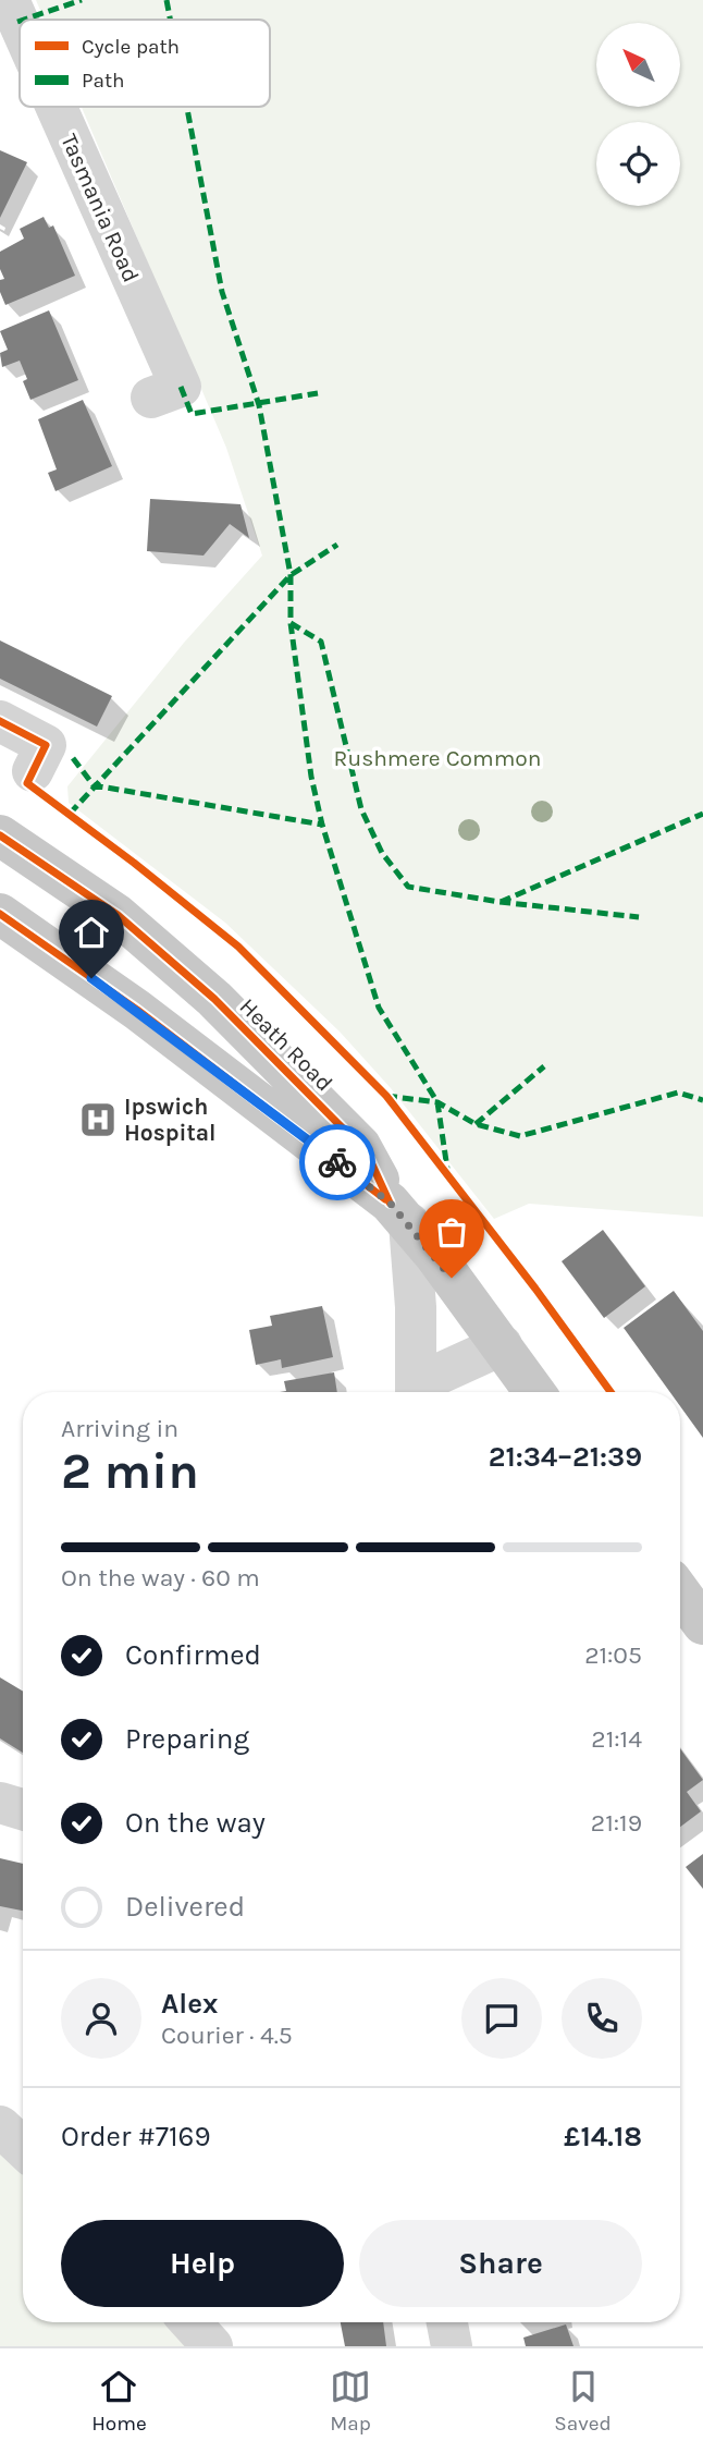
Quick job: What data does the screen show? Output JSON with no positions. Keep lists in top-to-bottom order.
{
  "streets": {
    "main road": ["Heath Road"],
    "street": ["Tasmania Road"]
  },
  "parks": ["Rushmere Common"],
  "places": {
    "hospital": ["Ipswich Hospital"]
  },
  "legend": ["Cycle path", "Path"],
  "north": "top left",
  "page": {
    "heading": ["2 min", "Arriving in", "21:34–21:39"],
    "panel": [
      "Alex",
      "Courier · 4.5",
      "Order #7169",
      "£14.18"
    ],
    "bar": "On the way · 60 m",
    "list": [
      ["Confirmed", "21:05"],
      ["Preparing", "21:14"],
      ["On the way", "21:19"],
      "Delivered"
    ],
    "buttons": ["Help", "Share"],
    "tabs": ["Home", "Map", "Saved"]
  }
}
